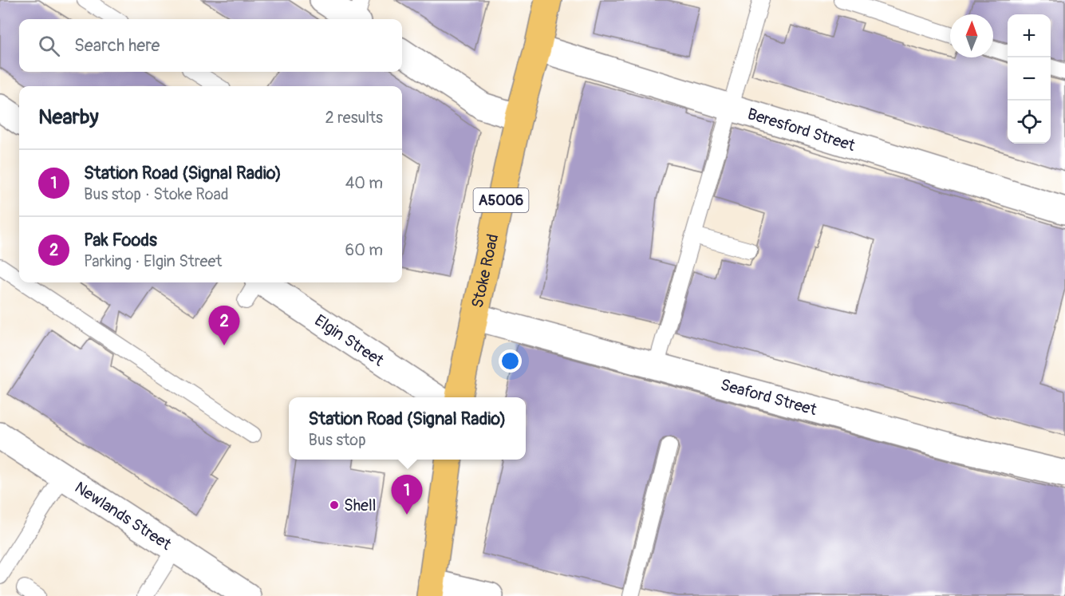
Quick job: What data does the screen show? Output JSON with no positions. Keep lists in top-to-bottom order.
{
  "streets": {
    "main road": ["A5006", "Stoke Road"],
    "street": [
      "Beresford Street",
      "Elgin Street",
      "Seaford Street",
      "Newlands Street"
    ]
  },
  "crossings": [
    ["Beresford Street", "Stoke Road"],
    ["Stoke Road", "Seaford Street"]
  ],
  "places": ["Shell"],
  "north": "top",
  "page": {
    "map_buttons": ["+", "−"],
    "search": "Search here",
    "heading": ["Nearby", "2 results"],
    "list": [
      {
        "mark": "1",
        "name": "Station Road (Signal Radio)",
        "note": "Bus stop · Stoke Road",
        "value": "40 m"
      },
      {
        "mark": "2",
        "name": "Pak Foods",
        "note": "Parking · Elgin Street",
        "value": "60 m"
      }
    ],
    "pins": ["2", "1"],
    "popup": ["Station Road (Signal Radio)", "Bus stop"]
  }
}
